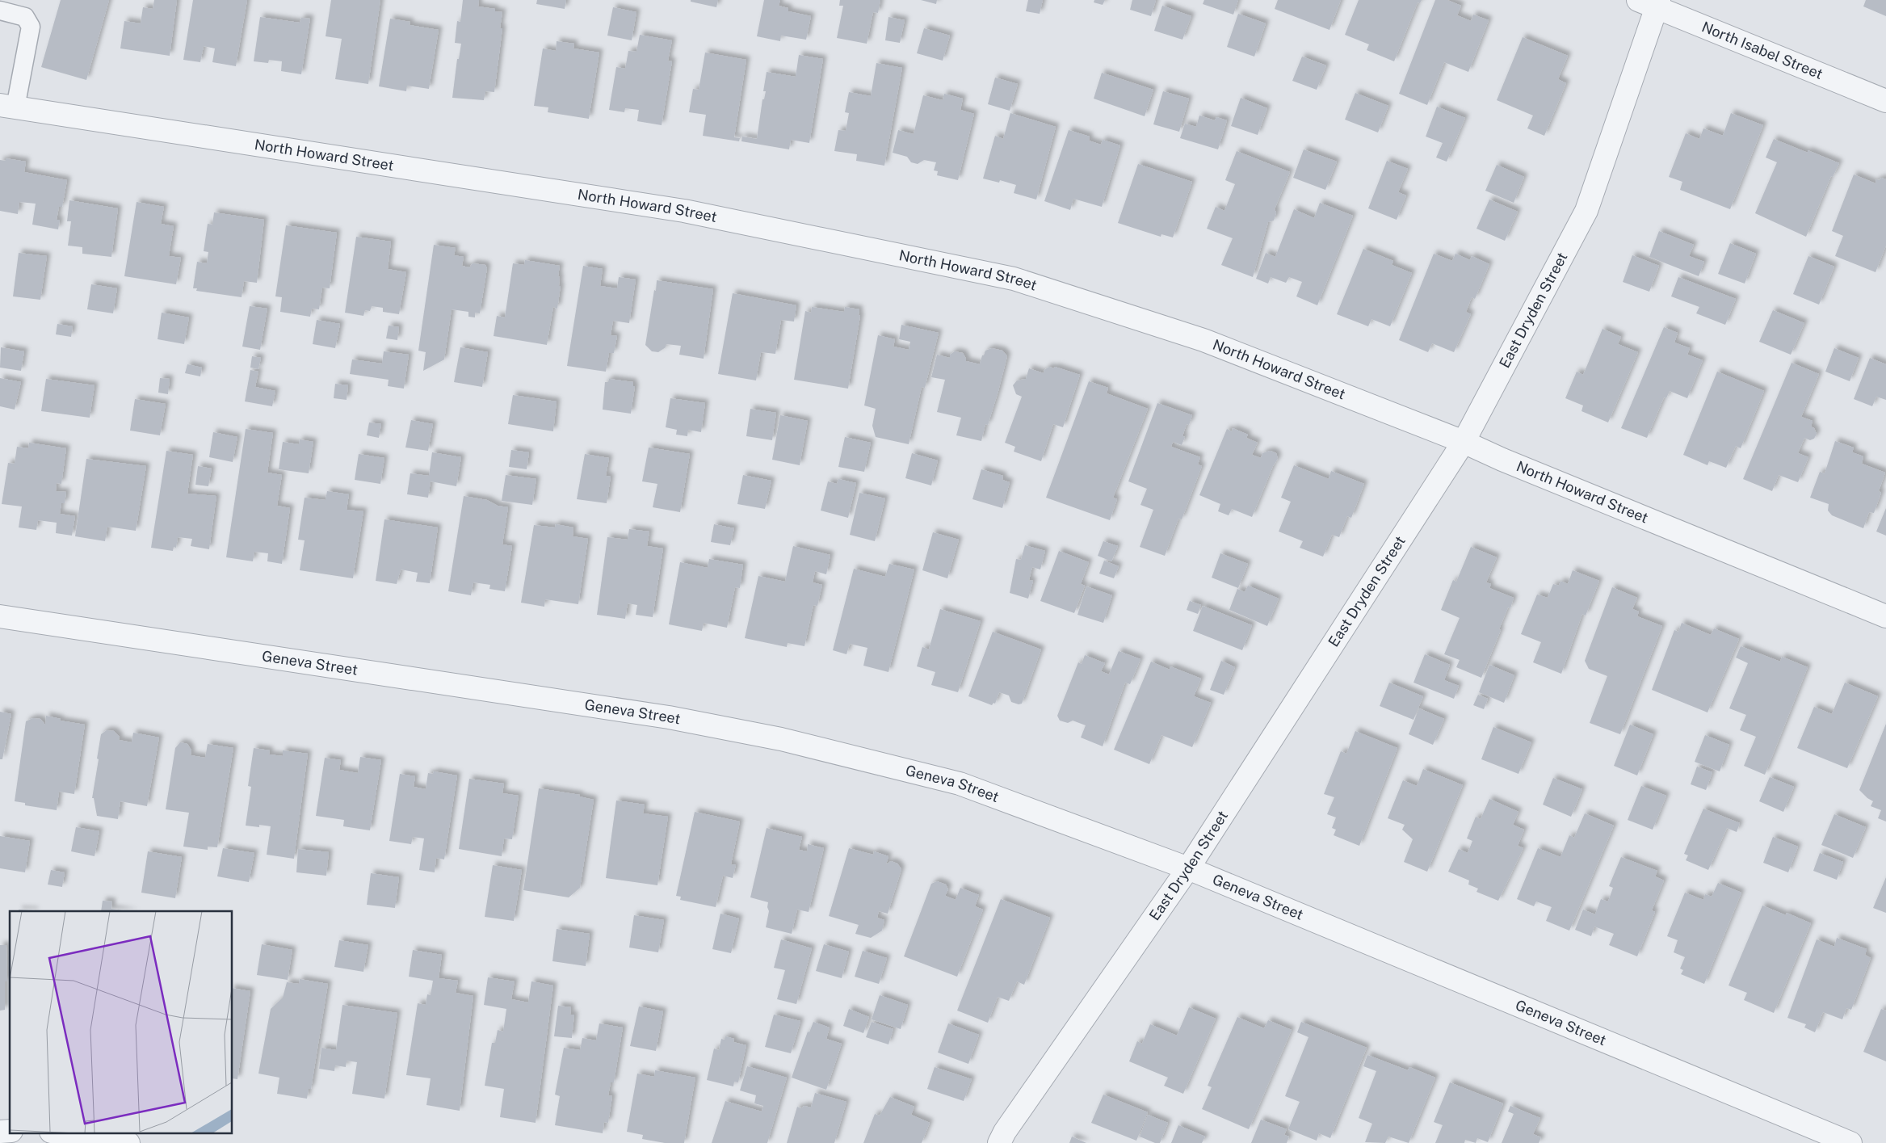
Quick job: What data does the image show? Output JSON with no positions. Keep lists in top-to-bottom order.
{
  "streets": {
    "street": [
      "North Isabel Street",
      "North Howard Street",
      "East Dryden Street",
      "Geneva Street"
    ]
  },
  "crossings": [
    ["North Isabel Street", "East Dryden Street"],
    ["North Howard Street", "East Dryden Street"],
    ["East Dryden Street", "Geneva Street"]
  ]
}
